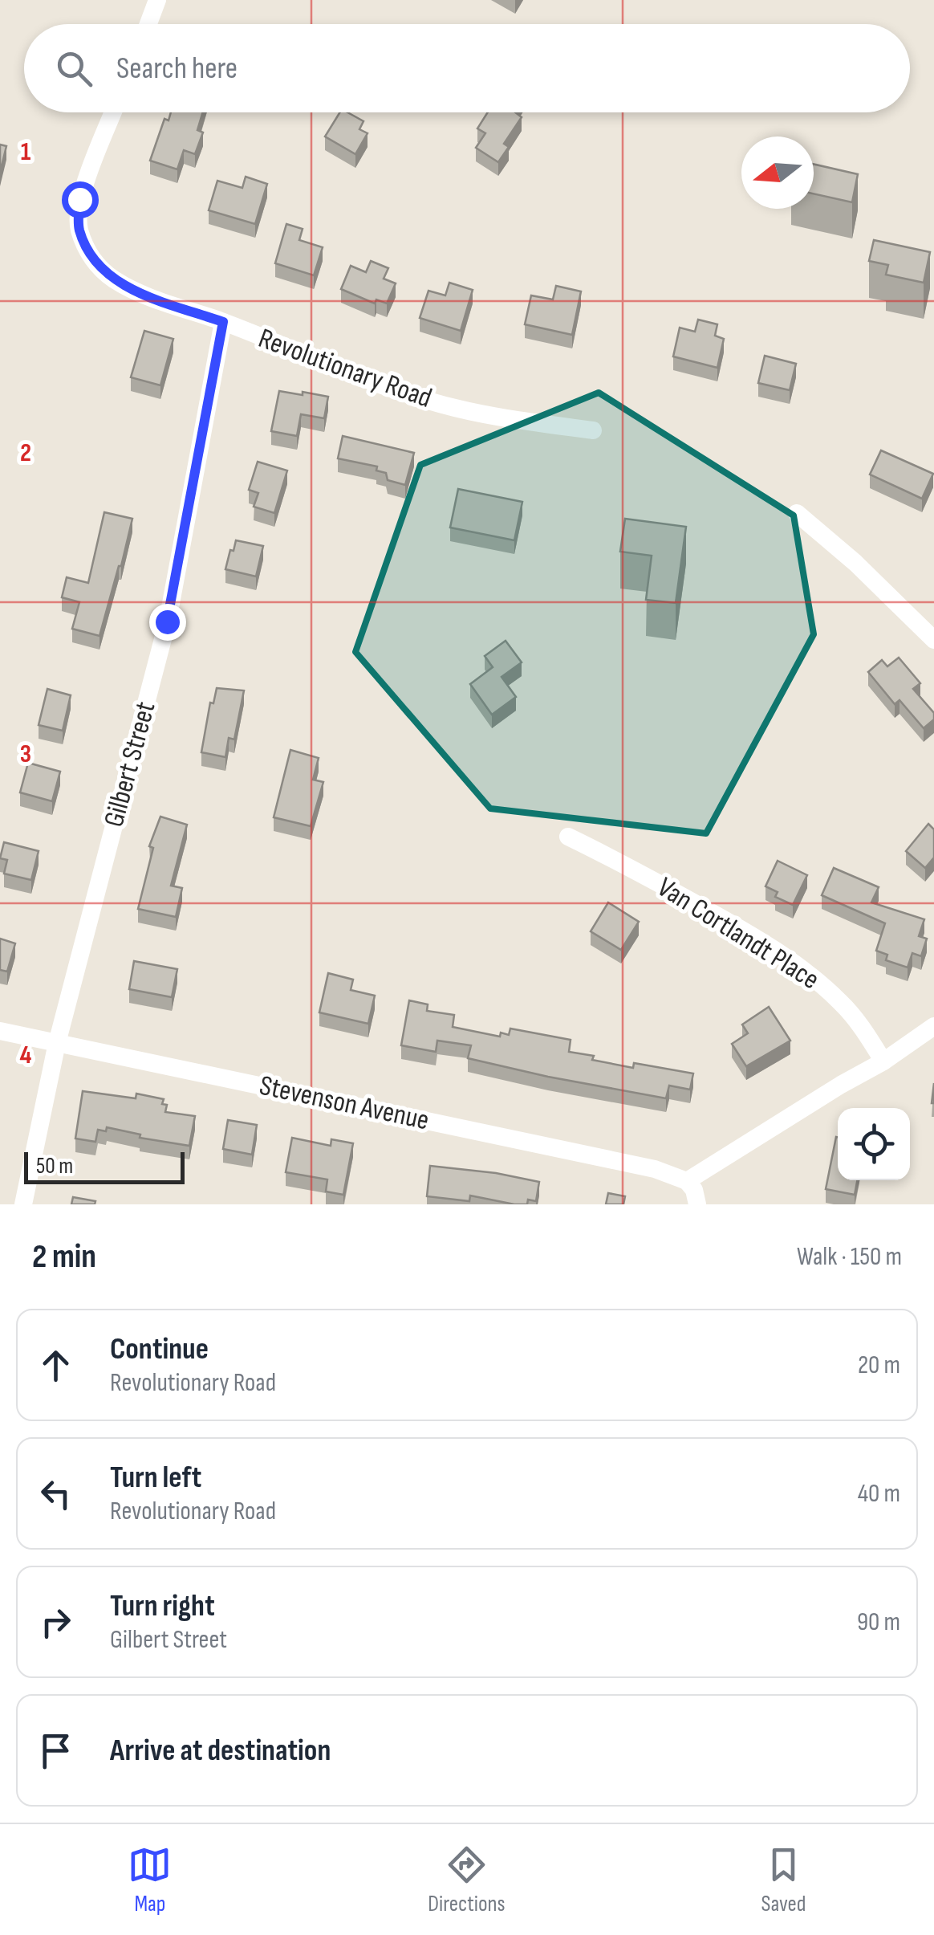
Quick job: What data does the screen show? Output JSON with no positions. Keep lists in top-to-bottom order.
{
  "streets": {
    "street": [
      "Revolutionary Road",
      "Gilbert Street",
      "Van Cortlandt Place",
      "Stevenson Avenue"
    ]
  },
  "crossings": [
    ["Revolutionary Road", "Gilbert Street"],
    ["Gilbert Street", "Stevenson Avenue"]
  ],
  "scale_bar": "50 m",
  "north": "left",
  "page": {
    "search": "Search here",
    "scale": "50 m",
    "heading": ["2 min", "Walk · 150 m"],
    "list": [
      ["Continue", "Revolutionary Road", "20 m"],
      ["Turn left", "Revolutionary Road", "40 m"],
      ["Turn right", "Gilbert Street", "90 m"],
      "Arrive at destination"
    ],
    "nav": ["Map", "Directions", "Saved"]
  },
  "grid": {
    "rows": [
      "1",
      "2",
      "3",
      "4"
    ]
  }
}
